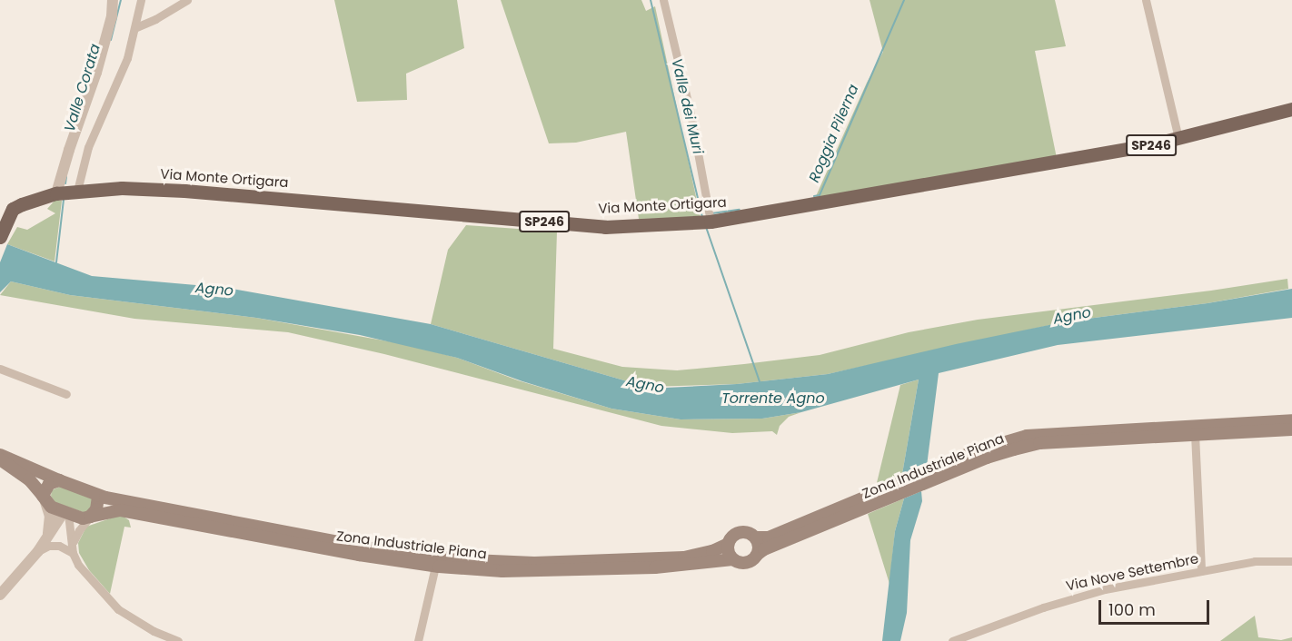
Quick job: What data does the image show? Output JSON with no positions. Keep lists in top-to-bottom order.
{
  "streets": {
    "main road": ["SP246", "Via Monte Ortigara", "Zona Industriale Piana"],
    "street": ["Via Nove Settembre"]
  },
  "crossings": [
    ["SP246", "Via Monte Ortigara"]
  ],
  "water": [
    "Valle Corata",
    "Valle dei Muri",
    "Roggia Pilerna",
    "Agno",
    "Torrente Agno"
  ],
  "scale_bar": "100 m"
}
